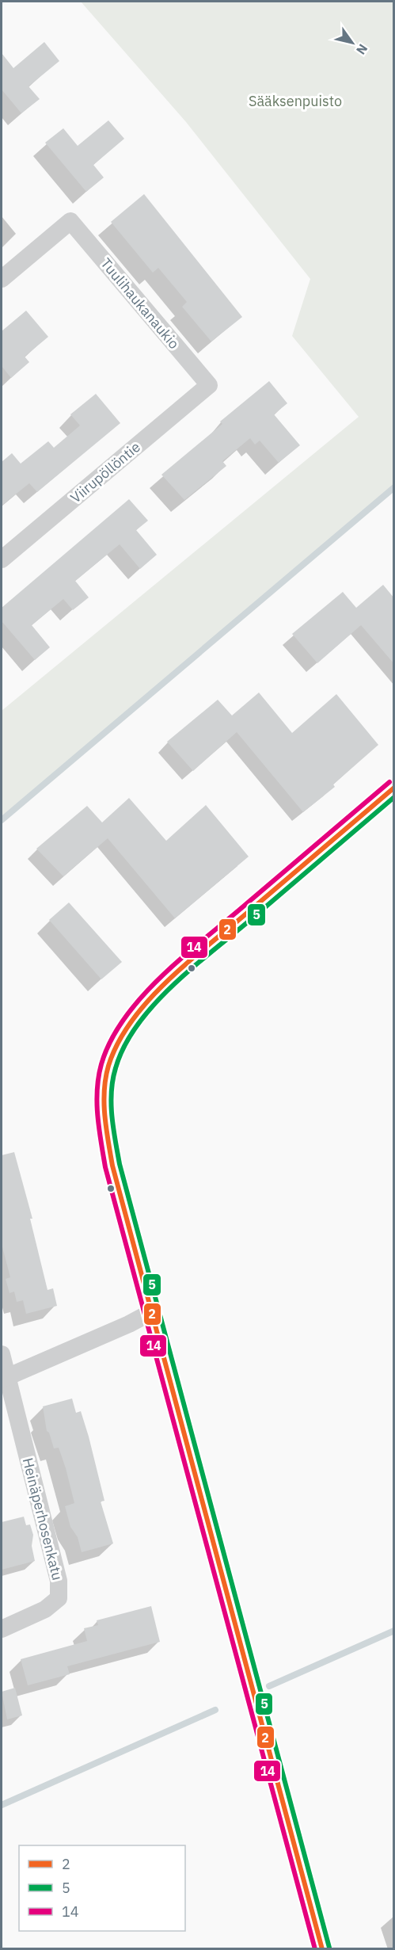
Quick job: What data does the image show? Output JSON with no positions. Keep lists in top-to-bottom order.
{
  "streets": {
    "street": ["Tuulihaukanaukio", "Viirupöllöntie", "Heinäperhosenkatu"]
  },
  "crossings": [
    ["Tuulihaukanaukio", "Viirupöllöntie"]
  ],
  "parks": ["Sääksenpuisto"],
  "lines": ["transit line 14", "transit line 2", "transit line 5"],
  "legend": ["2", "5", "14"],
  "north": "bottom right"
}
